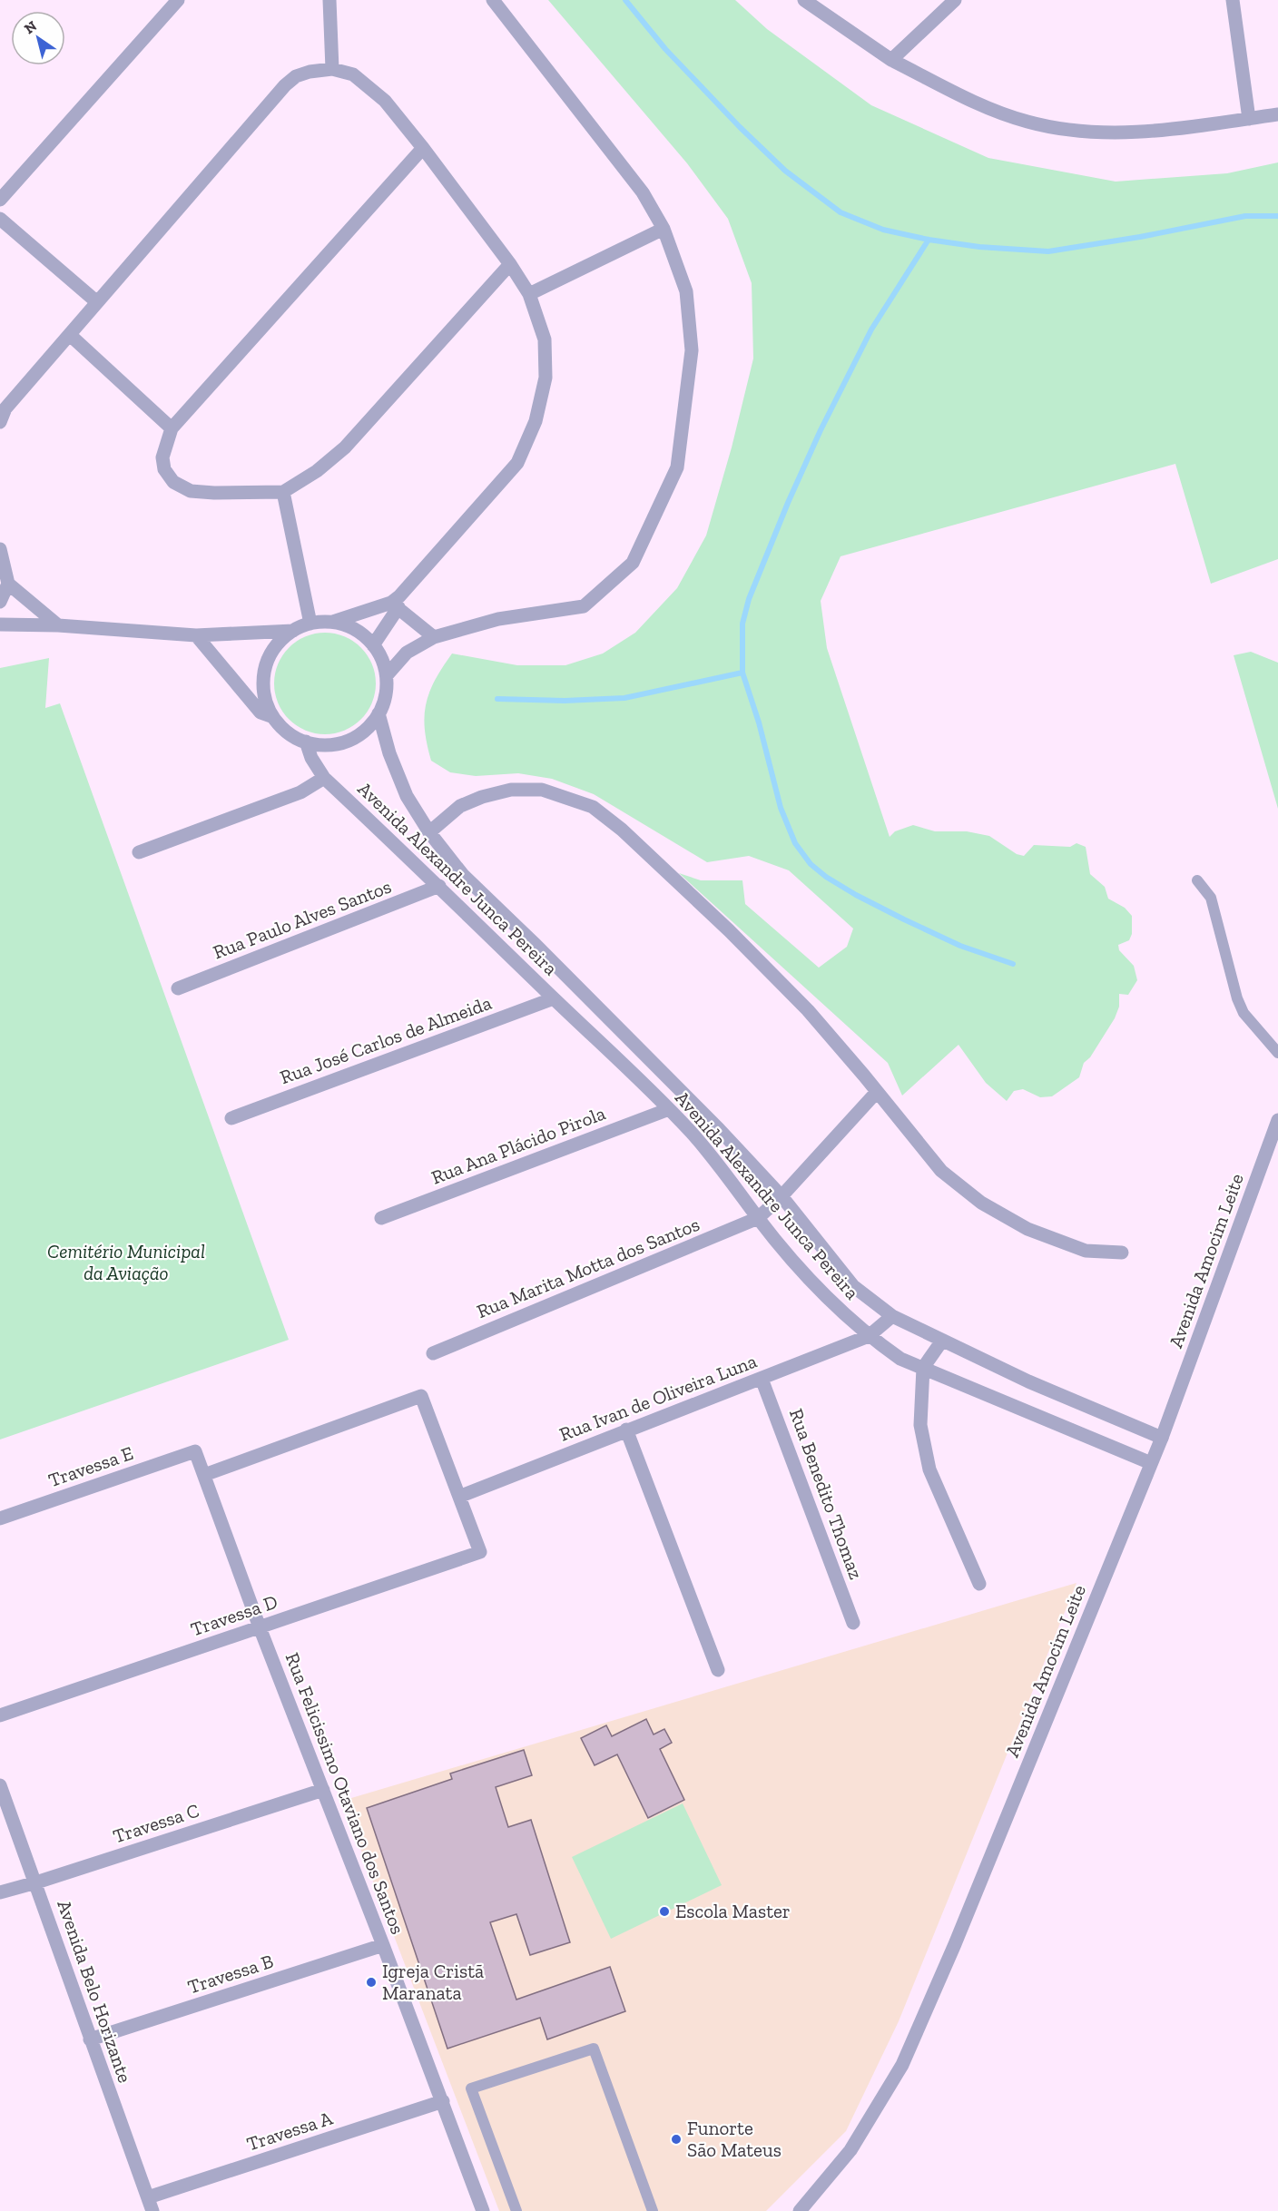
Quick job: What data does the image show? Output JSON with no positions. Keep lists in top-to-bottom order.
{
  "streets": {
    "street": [
      "Avenida Alexandre Junca Pereira",
      "Rua Paulo Alves Santos",
      "Rua José Carlos de Almeida",
      "Rua Ana Plácido Pirola",
      "Avenida Amocim Leite",
      "Rua Marita Motta dos Santos",
      "Rua Ivan de Oliveira Luna",
      "Travessa E",
      "Rua Benedito Thomaz",
      "Travessa D",
      "Rua Felicissimo Otaviano dos Santos",
      "Travessa C",
      "Travessa B",
      "Avenida Belo Horizante",
      "Travessa A"
    ]
  },
  "crossings": [
    ["Avenida Alexandre Junca Pereira", "Rua Paulo Alves Santos"],
    ["Avenida Alexandre Junca Pereira", "Rua José Carlos de Almeida"],
    ["Avenida Alexandre Junca Pereira", "Rua Ana Plácido Pirola"],
    ["Avenida Alexandre Junca Pereira", "Avenida Amocim Leite"],
    ["Avenida Alexandre Junca Pereira", "Rua Marita Motta dos Santos"],
    ["Avenida Alexandre Junca Pereira", "Rua Ivan de Oliveira Luna"],
    ["Rua Ivan de Oliveira Luna", "Rua Benedito Thomaz"],
    ["Rua Ivan de Oliveira Luna", "Travessa D"],
    ["Travessa E", "Rua Felicissimo Otaviano dos Santos"],
    ["Travessa D", "Rua Felicissimo Otaviano dos Santos"],
    ["Rua Felicissimo Otaviano dos Santos", "Travessa C"],
    ["Rua Felicissimo Otaviano dos Santos", "Travessa B"],
    ["Rua Felicissimo Otaviano dos Santos", "Travessa A"],
    ["Travessa C", "Avenida Belo Horizante"],
    ["Travessa B", "Avenida Belo Horizante"],
    ["Avenida Belo Horizante", "Travessa A"]
  ],
  "parks": ["Cemitério Municipal da Aviação"],
  "places": ["Escola Master", "Igreja Cristã Maranata", "Funorte São Mateus"],
  "north": "top left"
}
